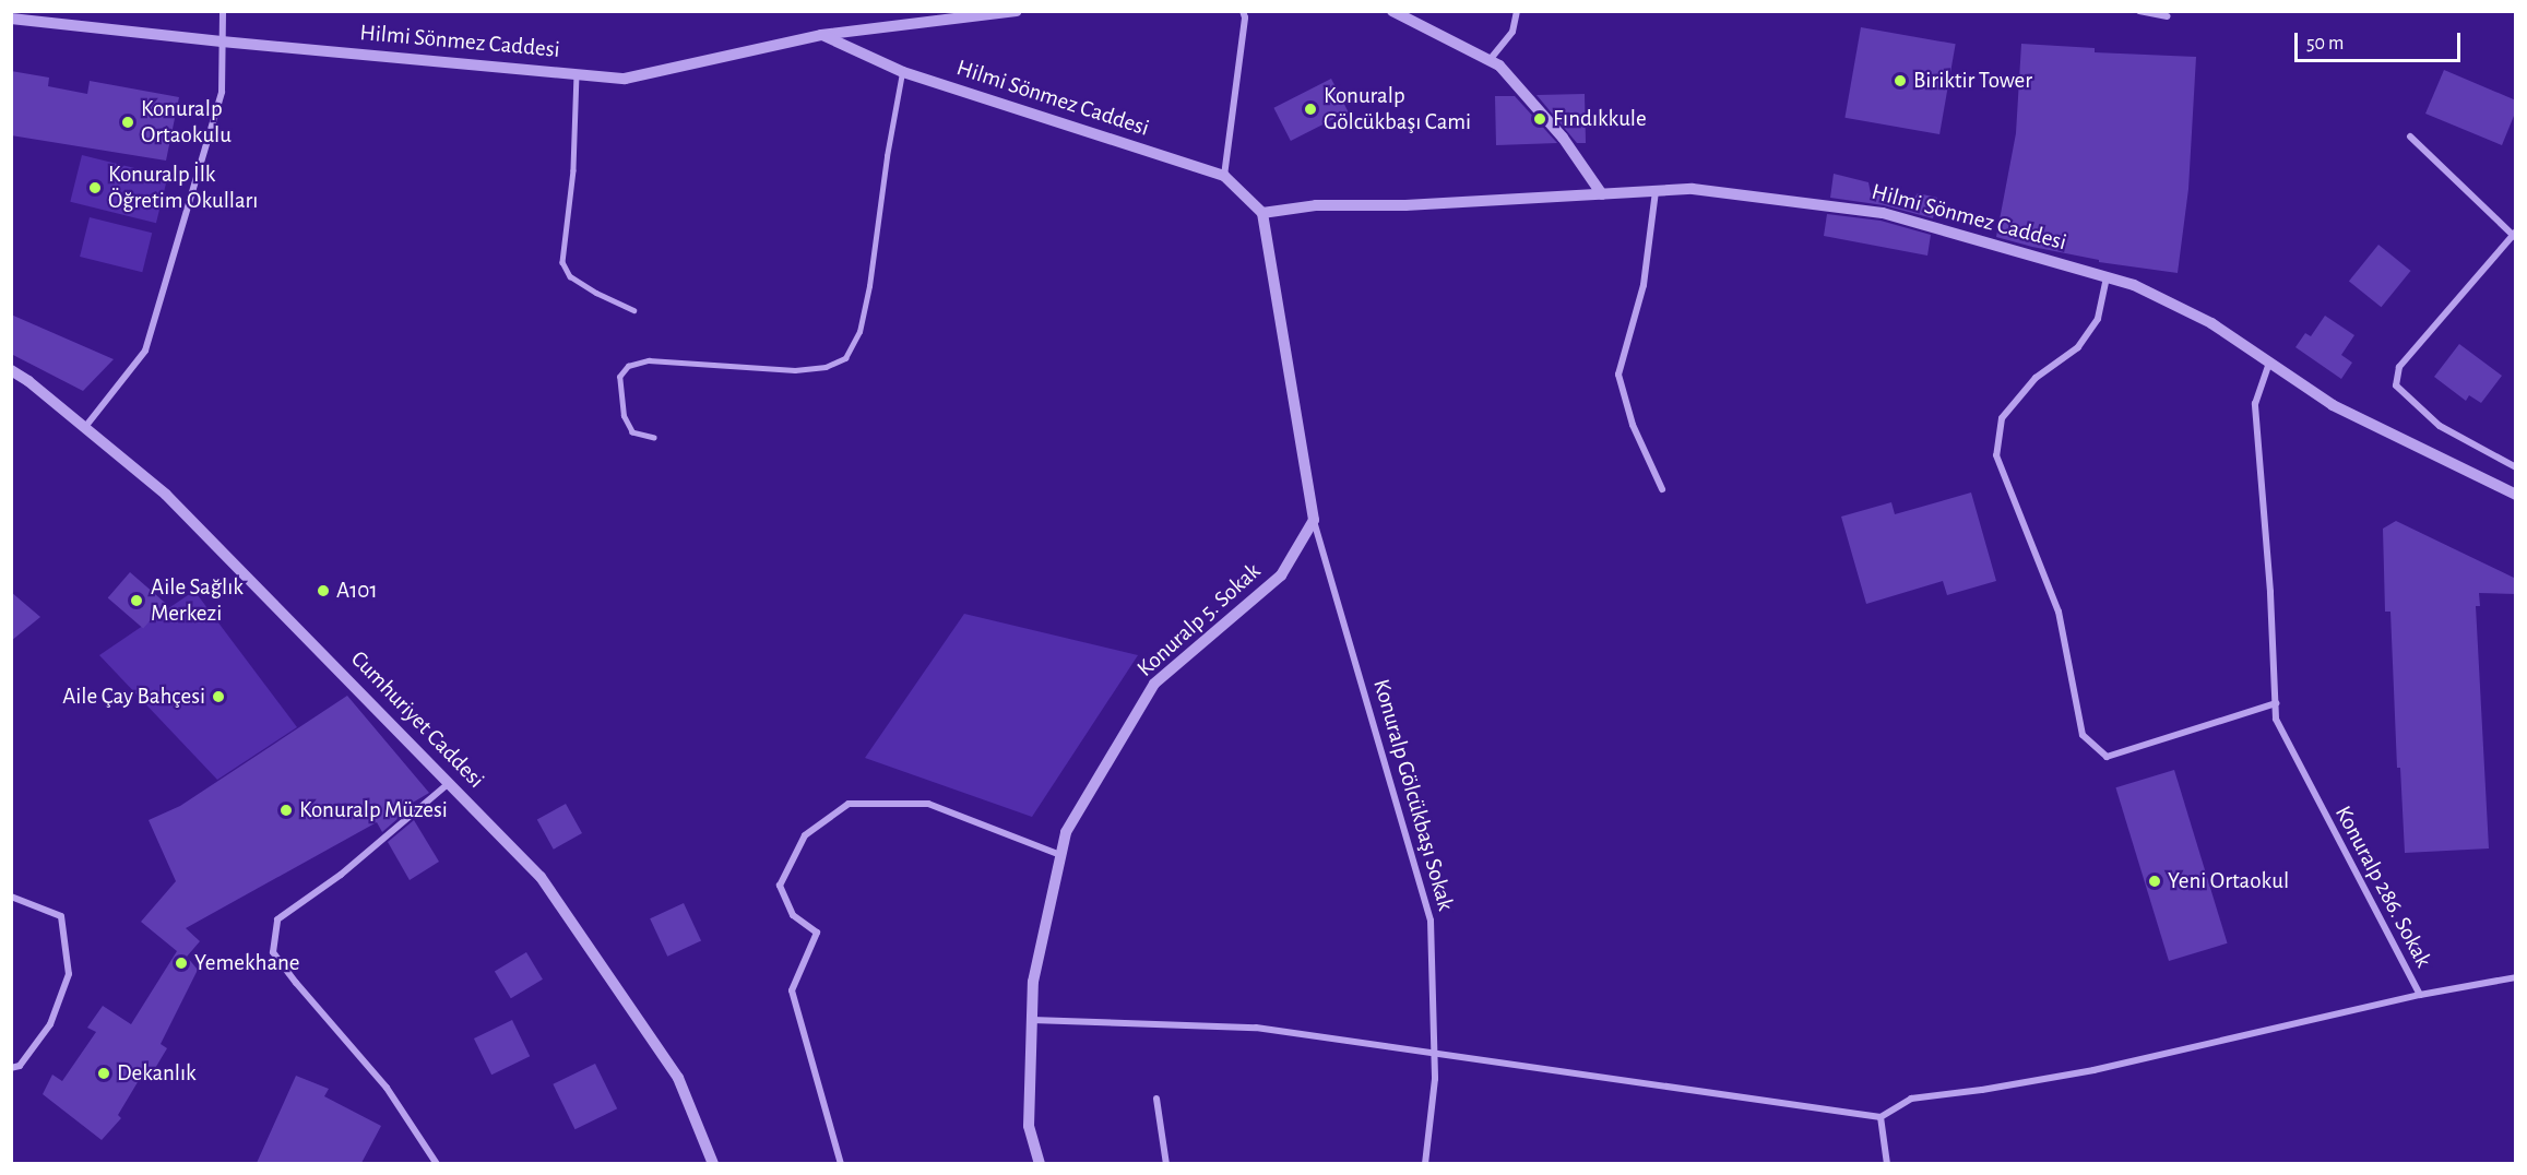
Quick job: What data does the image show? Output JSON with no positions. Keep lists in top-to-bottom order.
{
  "streets": {
    "street": [
      "Hilmi Sönmez Caddesi",
      "Konuralp 5. Sokak",
      "Cumhuriyet Caddesi",
      "Konuralp Gölcükbaşı Sokak",
      "Konuralp 286. Sokak"
    ]
  },
  "crossings": [
    ["Hilmi Sönmez Caddesi", "Konuralp 286. Sokak"],
    ["Konuralp 5. Sokak", "Konuralp Gölcükbaşı Sokak"]
  ],
  "places": [
    "Biriktir Tower",
    "Konuralp Gölcükbaşı Cami",
    "Fındıkkule",
    "Konuralp Ortaokulu",
    "Konuralp İlk Öğretim Okulları",
    "A101",
    "Aile Sağlık Merkezi",
    "Aile Çay Bahçesi",
    "Konuralp Müzesi",
    "Yeni Ortaokul",
    "Yemekhane",
    "Dekanlık"
  ],
  "scale_bar": "50 m"
}
